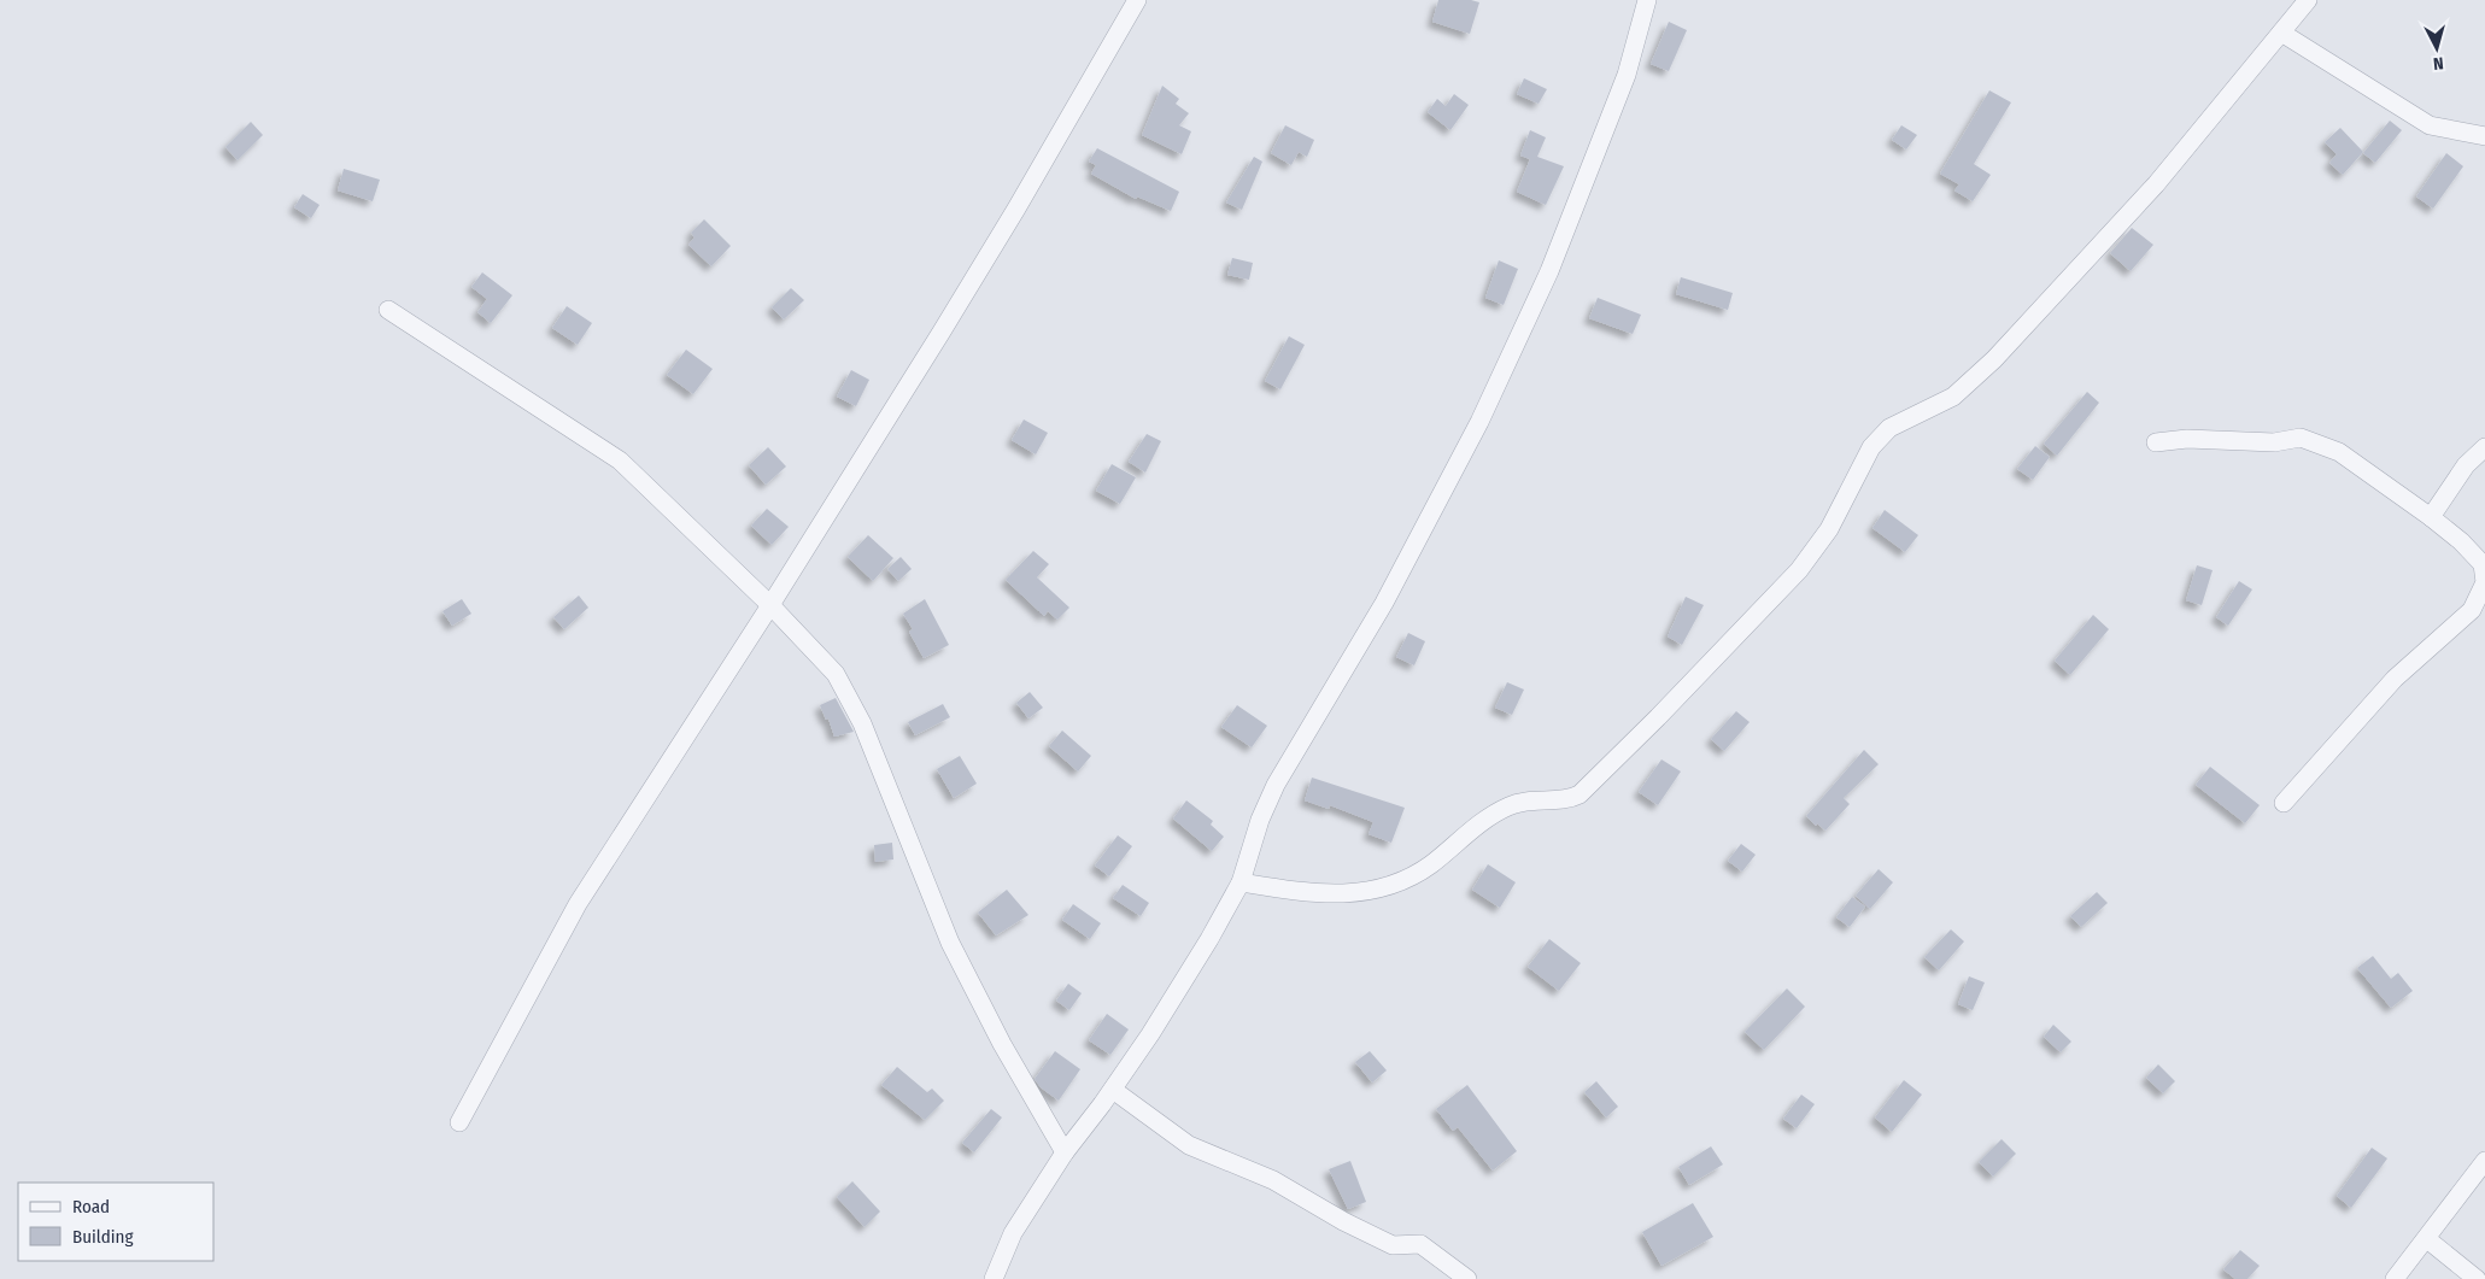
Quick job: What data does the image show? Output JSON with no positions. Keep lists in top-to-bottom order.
{
  "legend": ["Road", "Building"],
  "north": "bottom"
}
